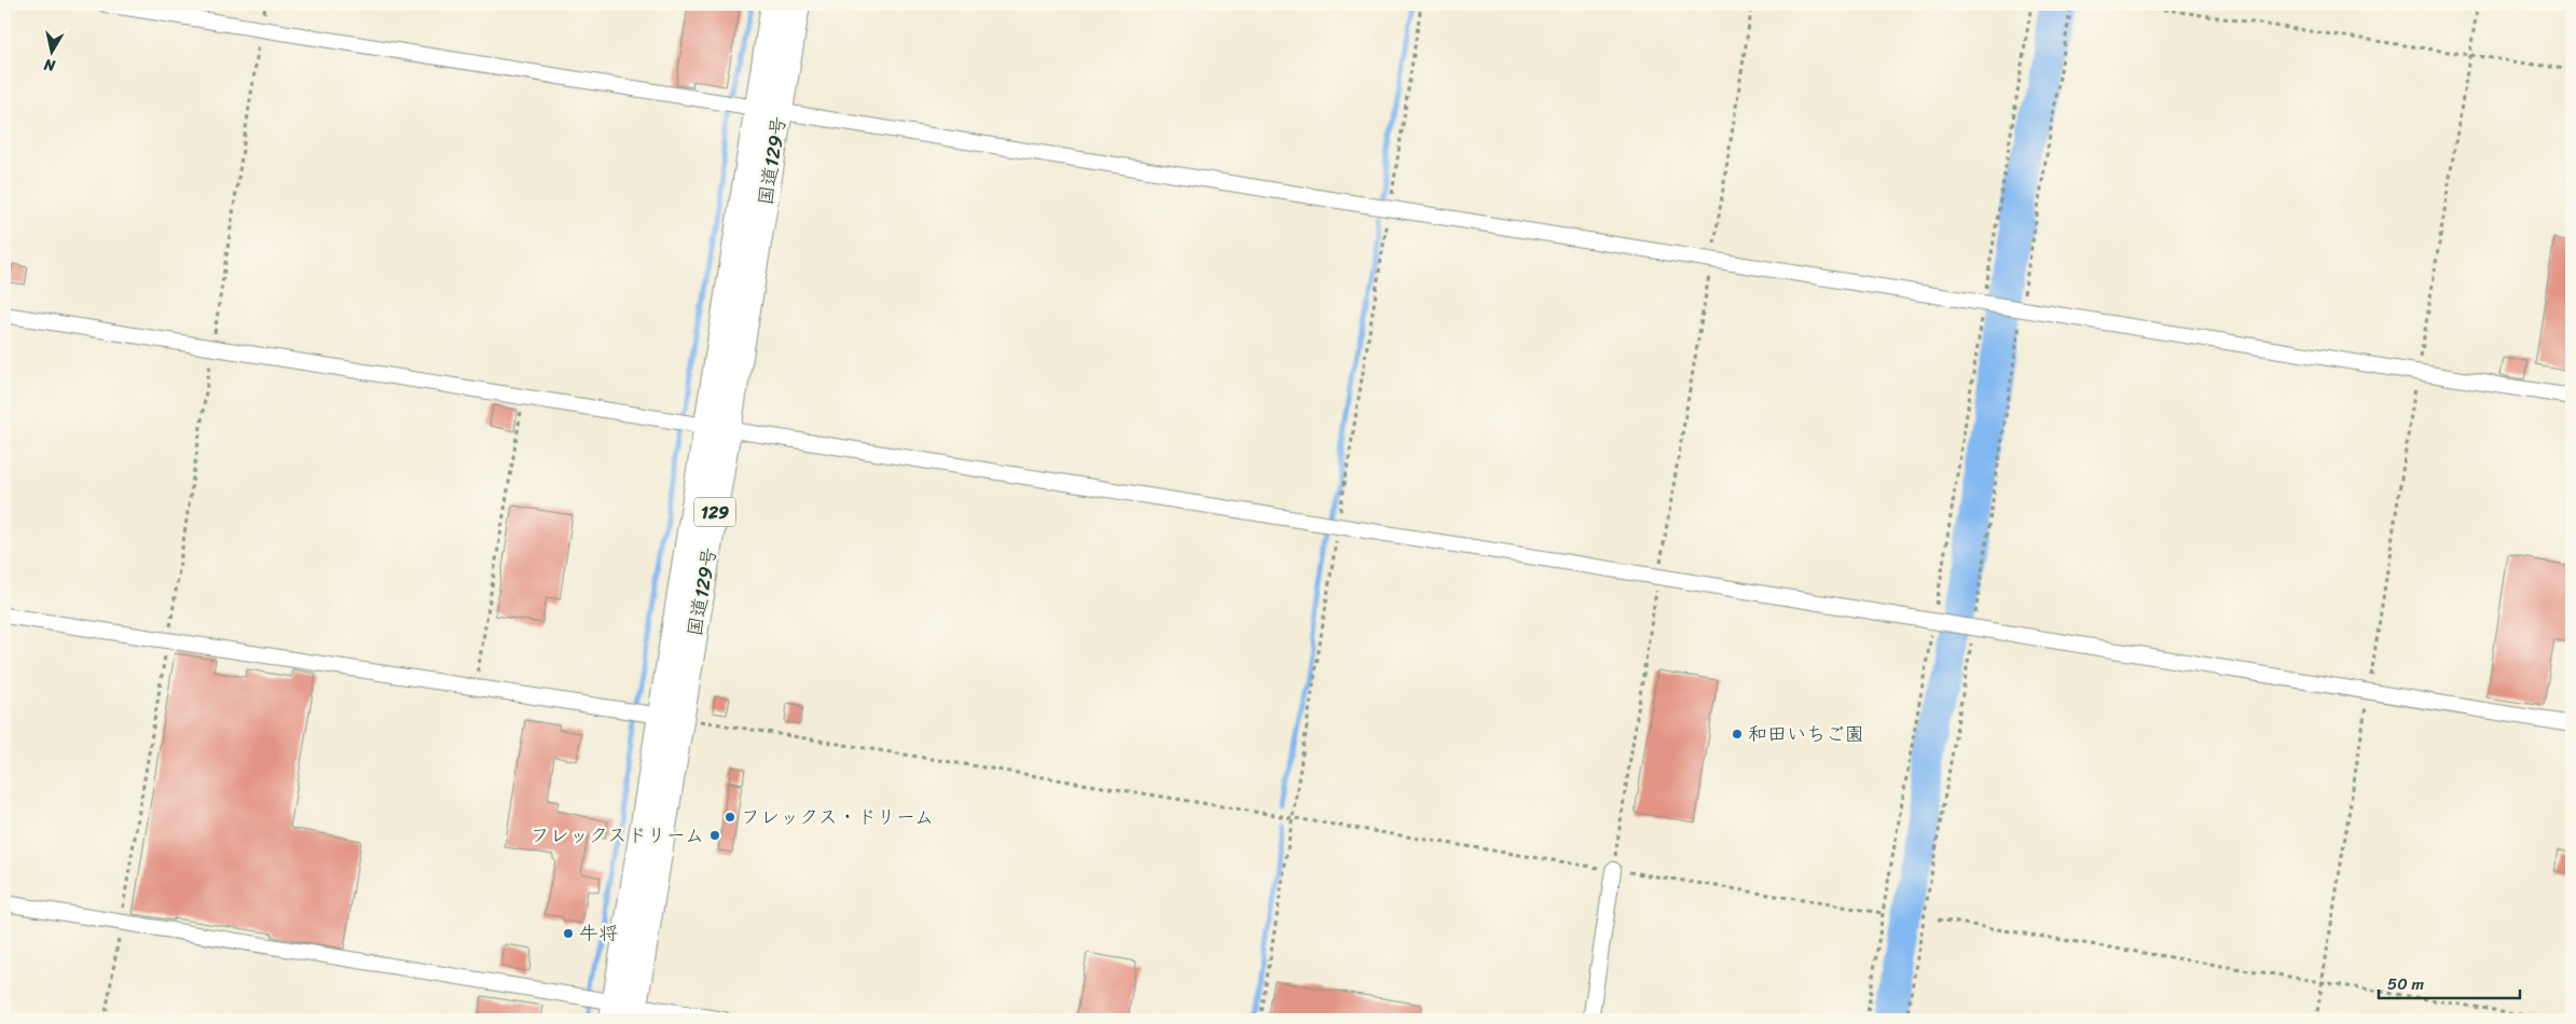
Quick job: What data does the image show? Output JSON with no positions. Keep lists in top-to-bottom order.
{
  "streets": {
    "highway": ["国道129号", "129"]
  },
  "places": [
    "和田いちご園",
    "フレックス・ドリーム",
    "フレックスドリーム",
    "牛将"
  ],
  "scale_bar": "50 m",
  "north": "bottom"
}
